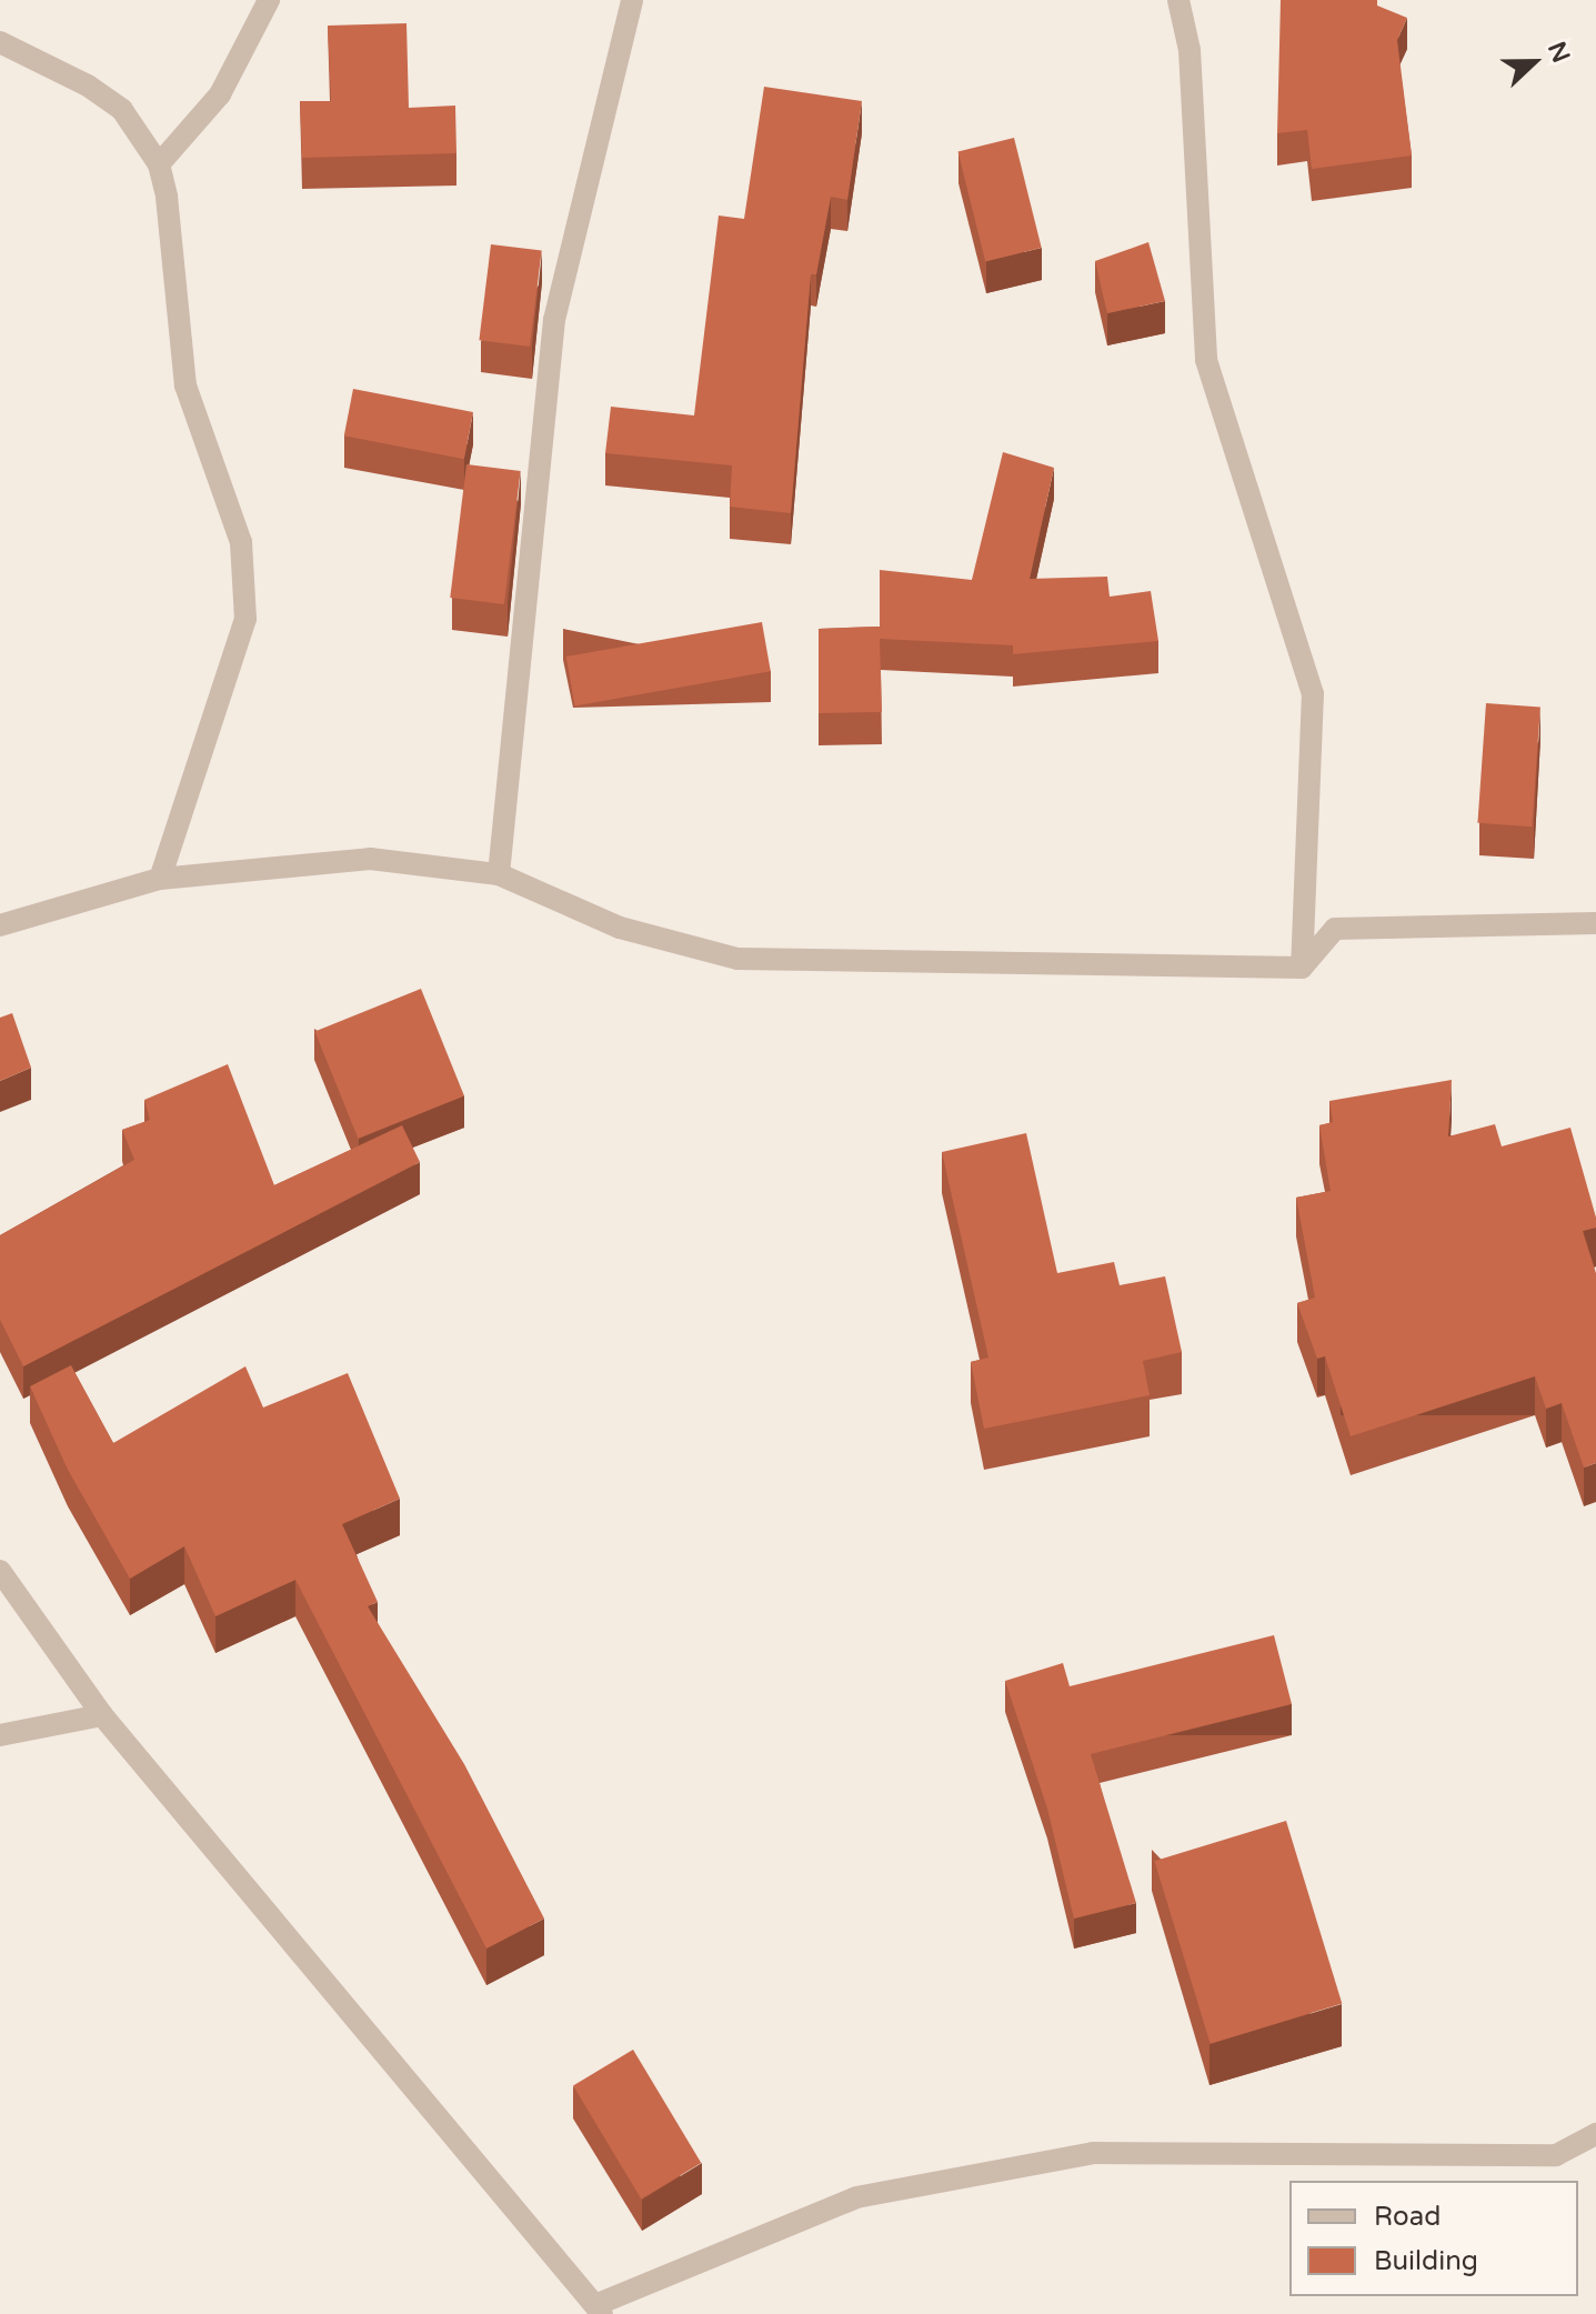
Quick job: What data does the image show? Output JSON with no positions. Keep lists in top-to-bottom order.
{
  "legend": ["Road", "Building"],
  "north": "right"
}
